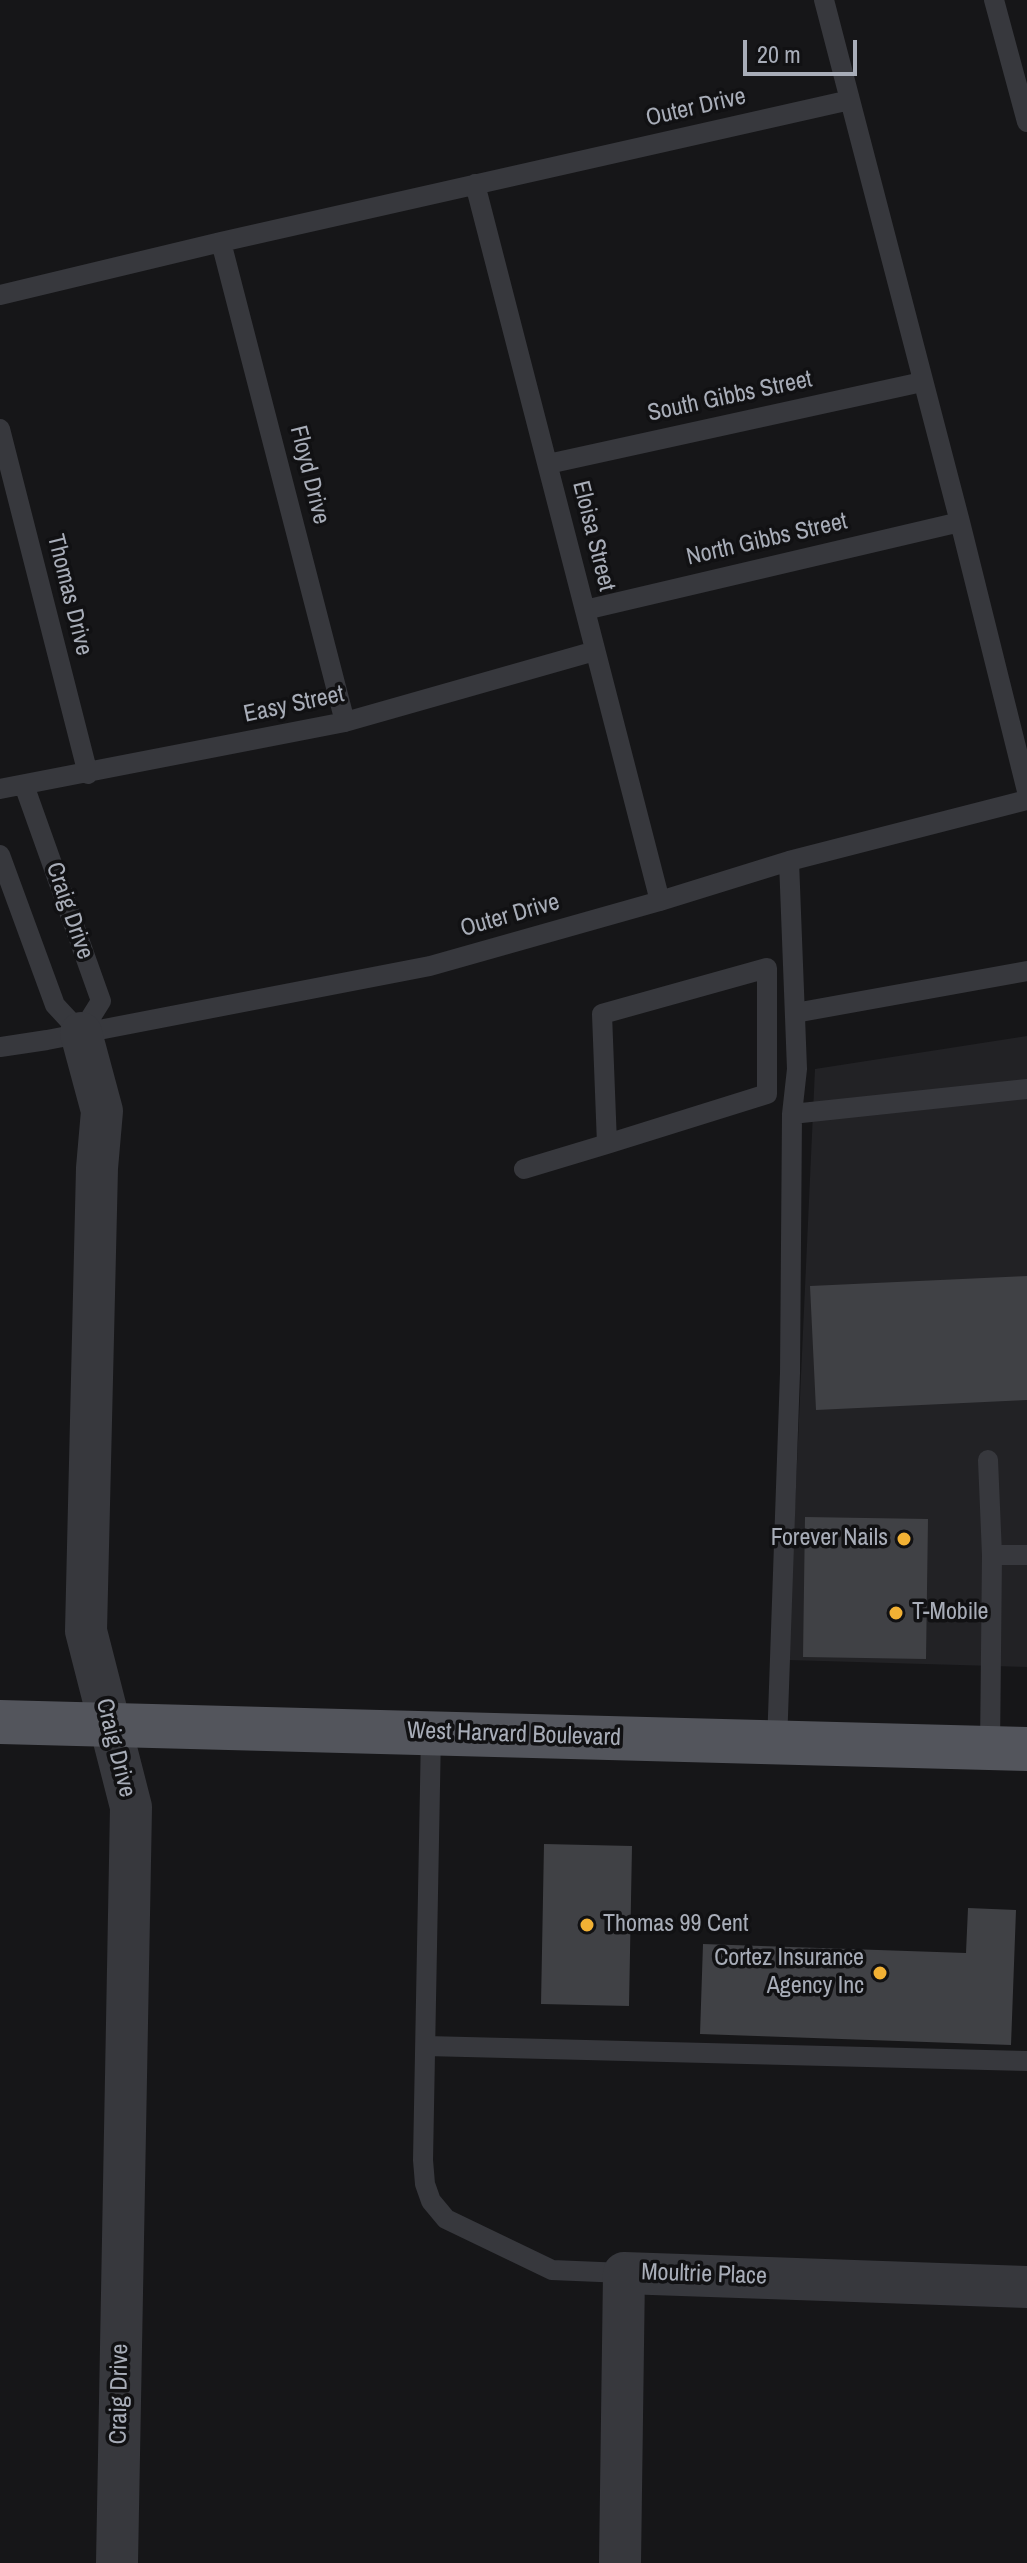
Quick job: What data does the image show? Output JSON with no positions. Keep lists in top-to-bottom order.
{
  "streets": {
    "main road": ["West Harvard Boulevard"],
    "street": ["Craig Drive", "Moultrie Place"],
    "lane": [
      "Outer Drive",
      "South Gibbs Street",
      "Floyd Drive",
      "Eloisa Street",
      "North Gibbs Street",
      "Thomas Drive",
      "Easy Street"
    ]
  },
  "crossings": [
    ["Outer Drive", "Floyd Drive"],
    ["Outer Drive", "Eloisa Street"],
    ["Outer Drive", "Craig Drive"],
    ["South Gibbs Street", "Eloisa Street"],
    ["Floyd Drive", "Easy Street"],
    ["Eloisa Street", "North Gibbs Street"],
    ["Eloisa Street", "Easy Street"],
    ["Thomas Drive", "Easy Street"],
    ["Easy Street", "Craig Drive"],
    ["Craig Drive", "West Harvard Boulevard"]
  ],
  "places": [
    "Forever Nails",
    "T-Mobile",
    "Thomas 99 Cent",
    "Cortez Insurance Agency Inc"
  ],
  "scale_bar": "20 m"
}
